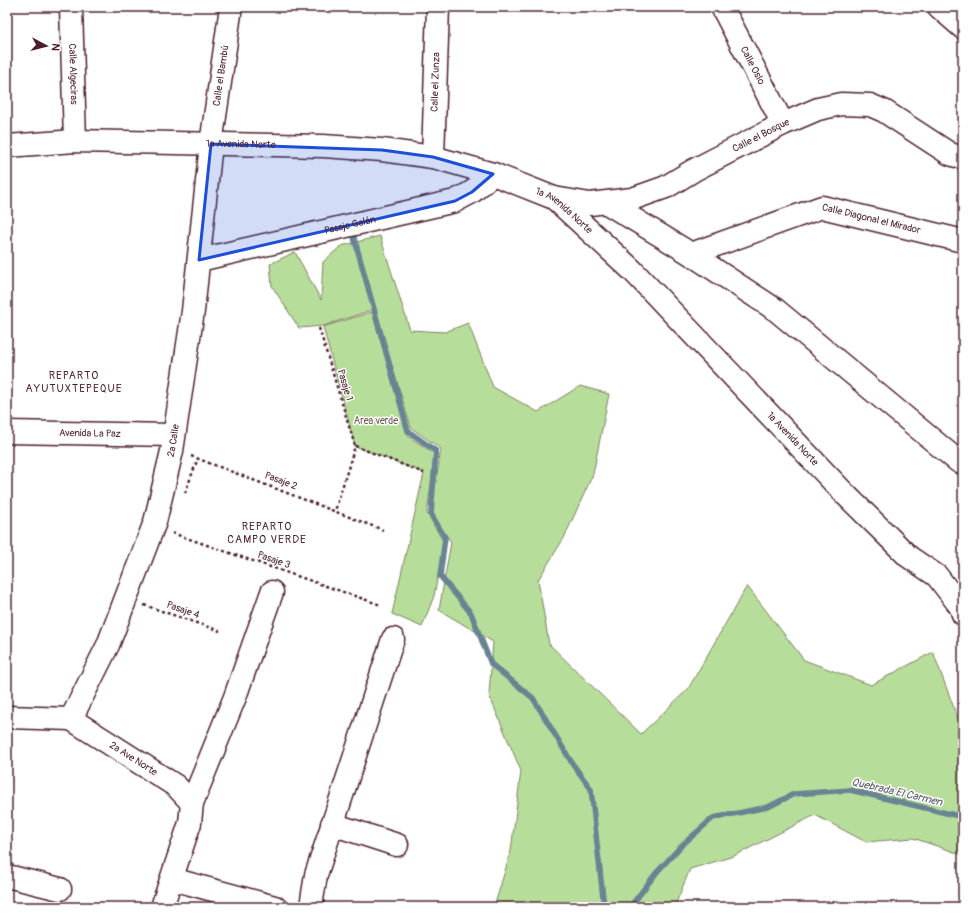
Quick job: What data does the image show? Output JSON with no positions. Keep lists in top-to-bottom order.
{
  "streets": {
    "street": [
      "Calle Oslo",
      "Calle Algeciras",
      "Calle el Bambú",
      "Calle el Zunza",
      "Calle el Bosque",
      "1a Avenida Norte",
      "Calle Diagonal el Mirador",
      "Pasaje Galán",
      "Avenida La Paz",
      "2a Calle",
      "2a Ave Norte"
    ],
    "path": [
      "Pasaje 1",
      "Pasaje 2",
      "Pasaje 3",
      "Pasaje 4"
    ]
  },
  "crossings": [
    ["Calle Oslo", "Calle el Bosque"],
    ["Calle Algeciras", "1a Avenida Norte"],
    ["Calle el Bambú", "1a Avenida Norte"],
    ["Calle el Bambú", "2a Calle"],
    ["Calle el Zunza", "1a Avenida Norte"],
    ["Calle el Bosque", "1a Avenida Norte"],
    ["1a Avenida Norte", "Pasaje Galán"],
    ["1a Avenida Norte", "2a Calle"],
    ["Pasaje Galán", "2a Calle"],
    ["Avenida La Paz", "2a Calle"],
    ["Avenida La Paz", "Pasaje 2"],
    ["2a Calle", "Pasaje 2"],
    ["2a Calle", "2a Ave Norte"]
  ],
  "districts": ["REPARTO AYUTUXTEPEQUE", "REPARTO CAMPO VERDE"],
  "water": ["Quebrada El Carmen"],
  "parks": ["Area verde"],
  "north": "right"
}
